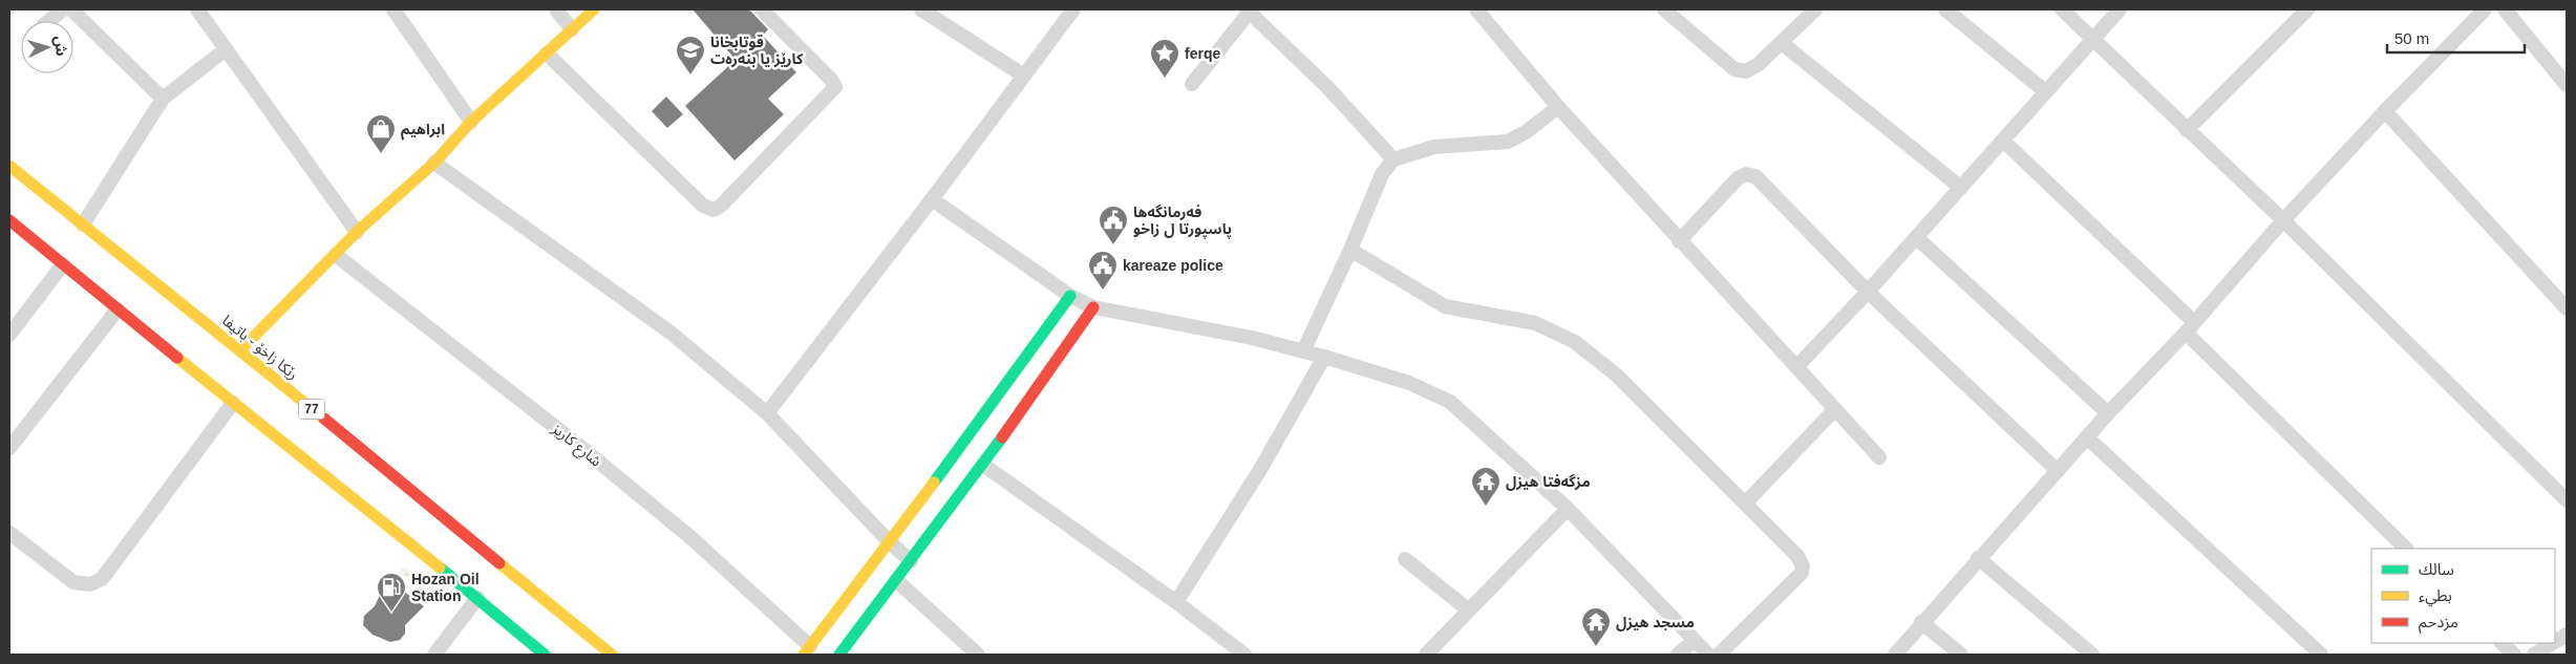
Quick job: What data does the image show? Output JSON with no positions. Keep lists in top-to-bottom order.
{
  "streets": {
    "main road": ["رێکا زاخۆ - باتیفا", "77"],
    "street": ["شارع كاريز"]
  },
  "places": {
    "school or university": ["قوتابخانا کارێز یا بنەرەت"],
    "place": ["ferqe"],
    "shop": ["ابراهيم"],
    "public building": ["فەرمانگەها پاسپورتا ل زاخو", "kareaze police"],
    "temple": ["مزگەفتا هیزل", "مسجد هيزل"],
    "fuel station": ["Hozan Oil Station"]
  },
  "legend": ["سالك", "بطيء", "مزدحم"],
  "scale_bar": "50 m",
  "north": "right"
}
